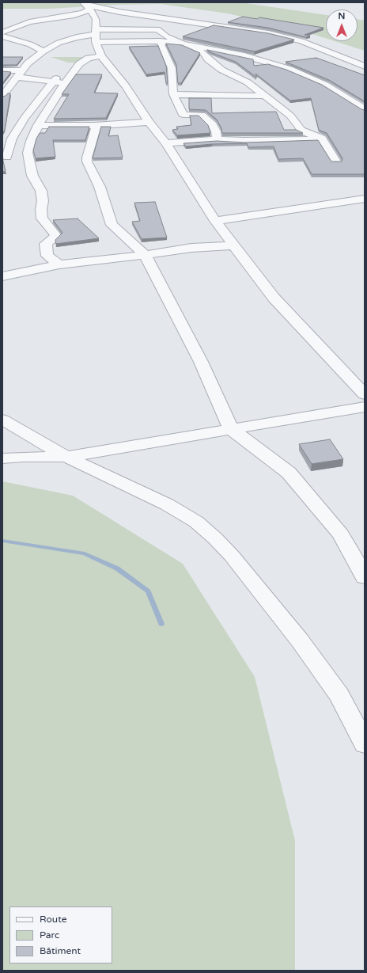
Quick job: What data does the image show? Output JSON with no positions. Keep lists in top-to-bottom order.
{
  "legend": ["Route", "Parc", "Bâtiment"],
  "north": "top"
}
